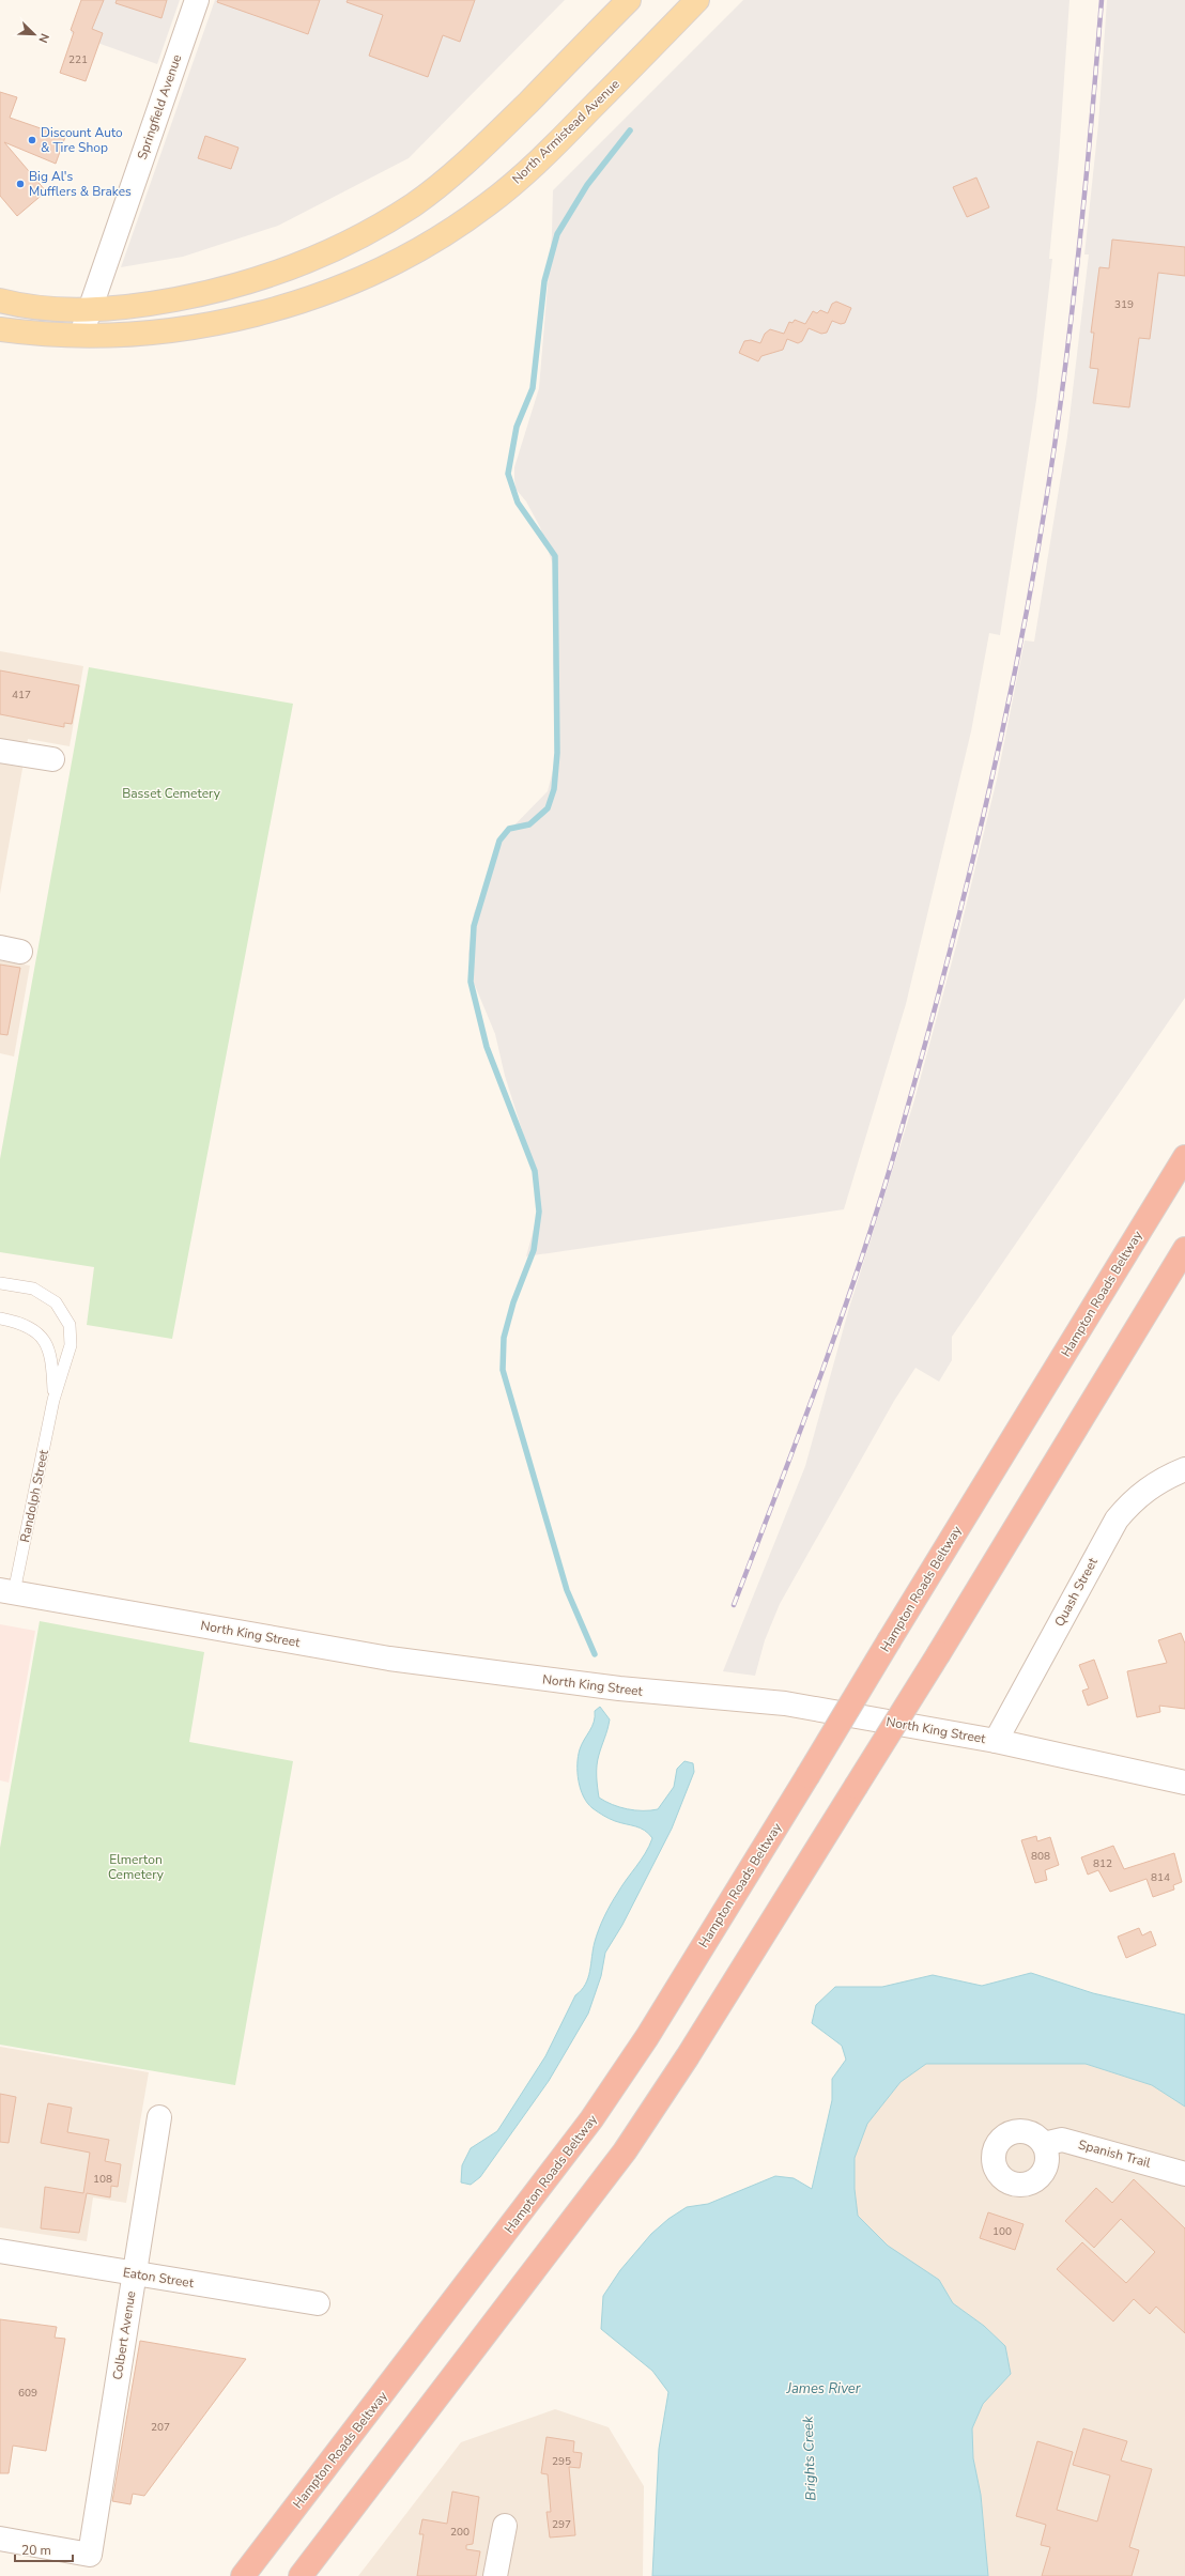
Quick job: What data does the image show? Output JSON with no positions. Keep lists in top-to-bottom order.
{
  "streets": {
    "highway": ["Hampton Roads Beltway"],
    "main road": ["North Armistead Avenue"],
    "street": [
      "Springfield Avenue",
      "Quash Street",
      "North King Street",
      "Spanish Trail",
      "Eaton Street",
      "Colbert Avenue"
    ],
    "lane": ["Randolph Street"]
  },
  "crossings": [
    ["Springfield Avenue", "North Armistead Avenue"],
    ["Randolph Street", "North King Street"],
    ["Quash Street", "North King Street"],
    ["Eaton Street", "Colbert Avenue"]
  ],
  "water": ["James River", "Brights Creek"],
  "parks": ["Basset Cemetery", "Elmerton Cemetery"],
  "places": ["Discount Auto & Tire Shop", "Big Al's Mufflers & Brakes"],
  "house_numbers": [
    "221",
    "319",
    "417",
    "808",
    "812",
    "814",
    "108",
    "100",
    "609",
    "207",
    "295",
    "297",
    "200"
  ],
  "scale_bar": "20 m",
  "north": "bottom right"
}
